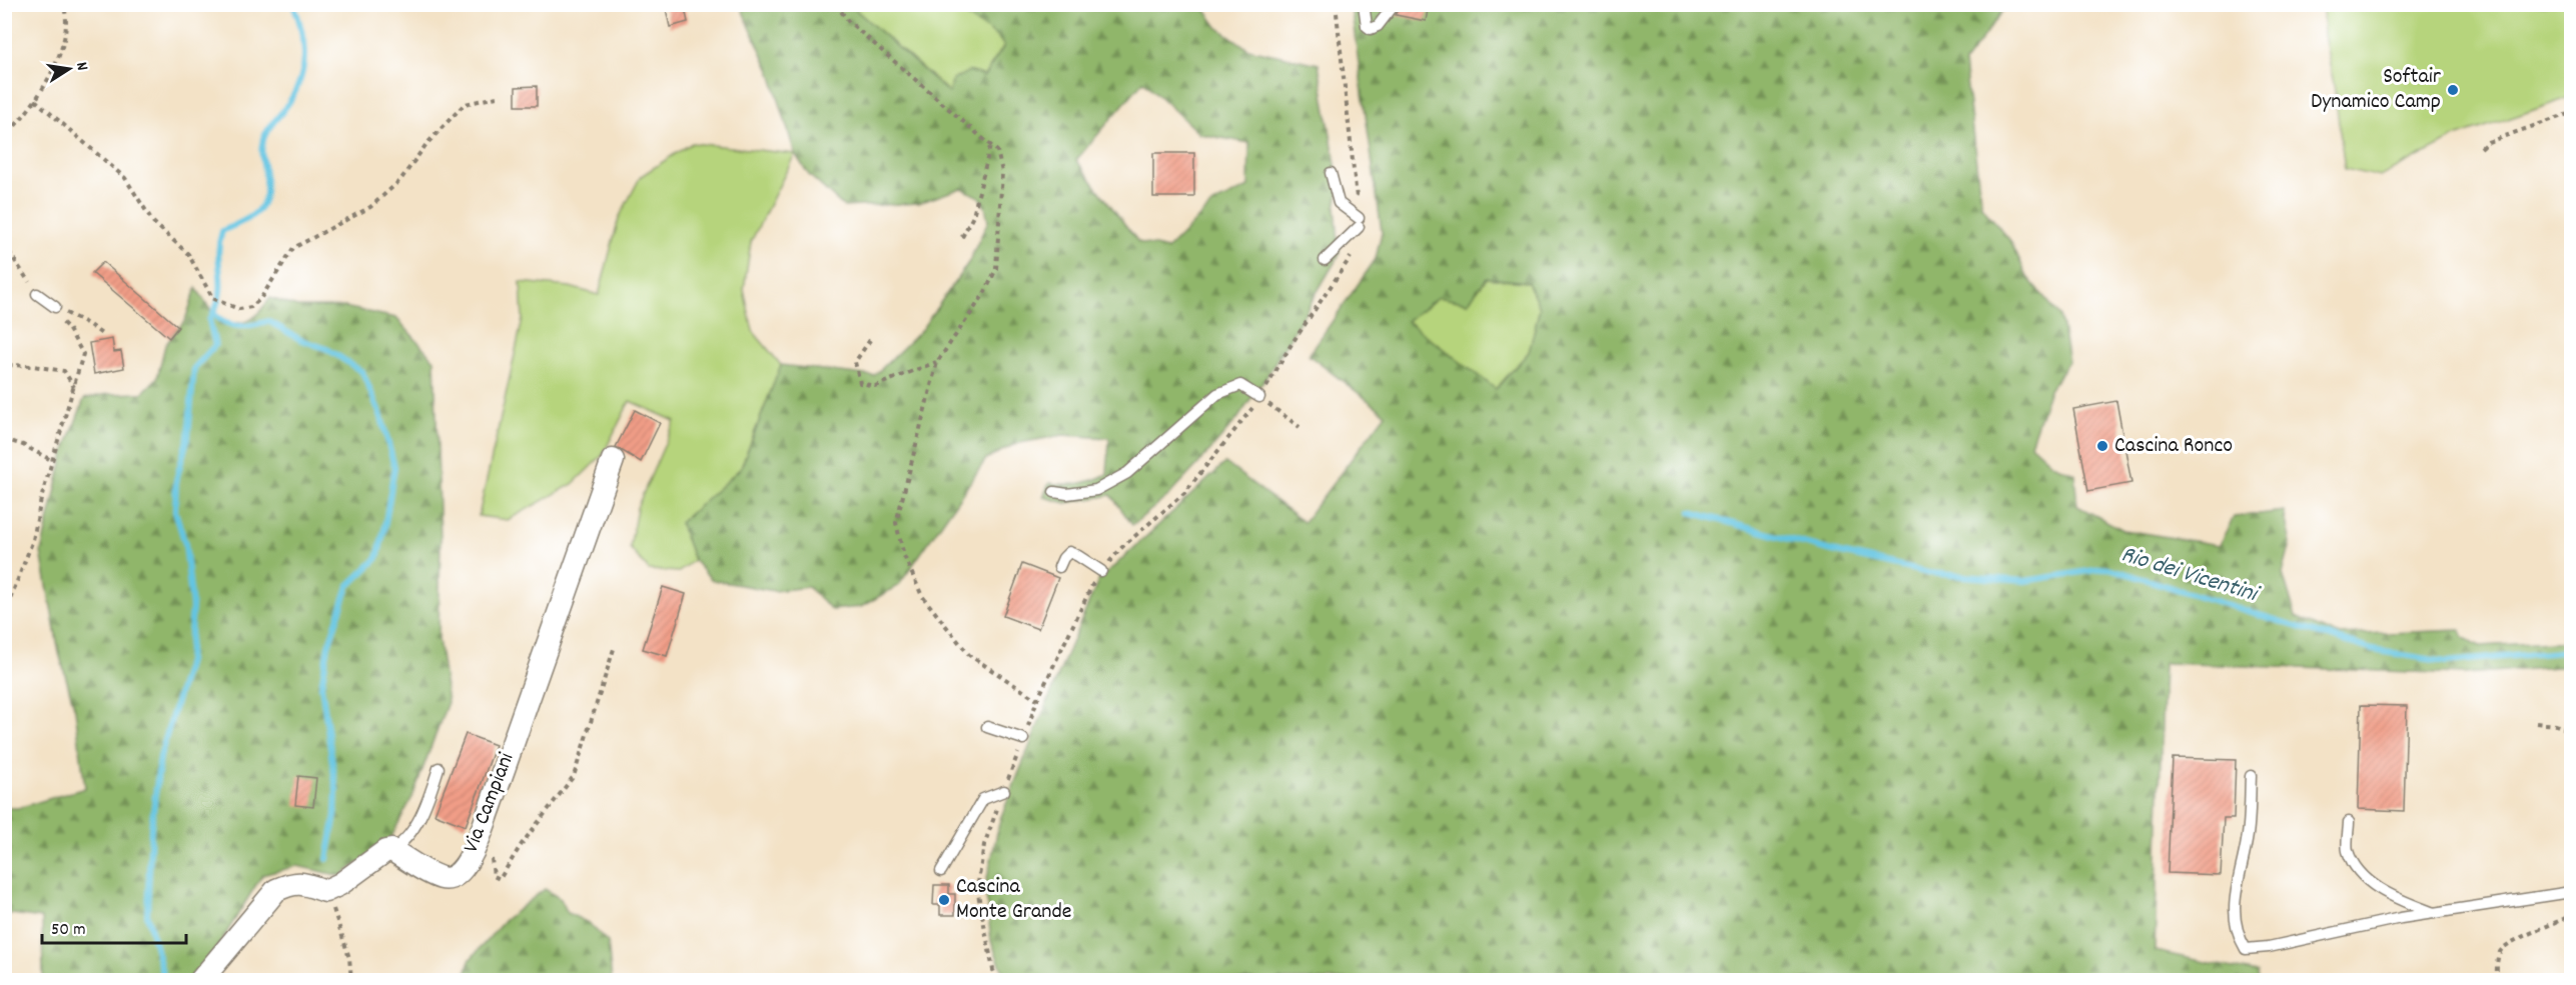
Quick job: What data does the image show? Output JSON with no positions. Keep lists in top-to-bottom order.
{
  "streets": {
    "street": ["Via Campiani"]
  },
  "water": ["Rio dei Vicentini"],
  "places": ["Softair Dynamico Camp", "Cascina Ronco", "Cascina Monte Grande"],
  "scale_bar": "50 m",
  "north": "right"
}
